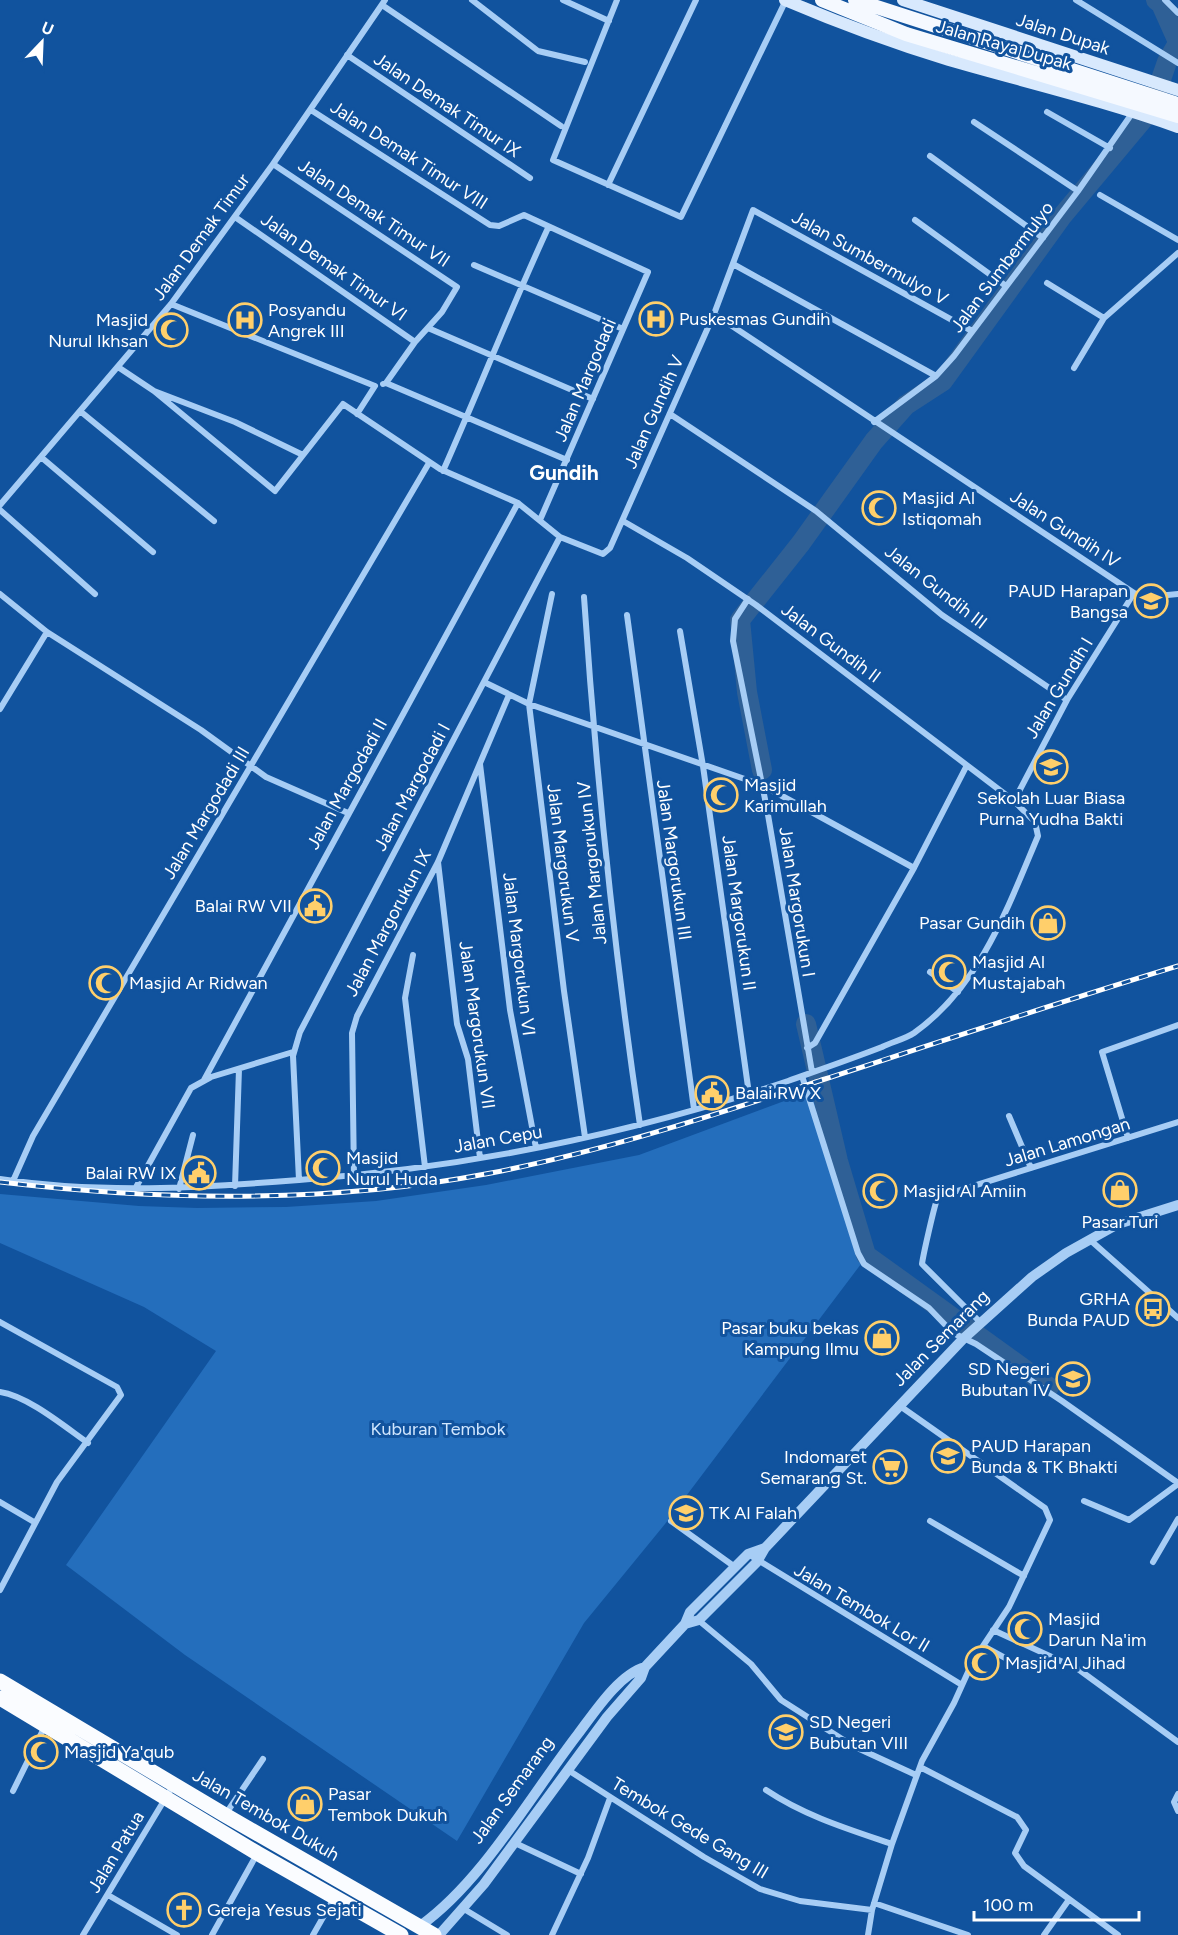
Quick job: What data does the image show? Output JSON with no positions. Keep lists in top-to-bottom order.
{
  "streets": {
    "highway": ["Jalan Tembok Dukuh"],
    "main road": ["Jalan Dupak", "Jalan Raya Dupak"],
    "street": [
      "Jalan Demak Timur IX",
      "Jalan Demak Timur VIII",
      "Jalan Demak Timur VII",
      "Jalan Demak Timur",
      "Jalan Sumbermulyo V",
      "Jalan Demak Timur VI",
      "Jalan Sumbermulyo",
      "Jalan Margodadi",
      "Jalan Gundih V",
      "Jalan Gundih IV",
      "Jalan Gundih III",
      "Jalan Gundih II",
      "Jalan Gundih I",
      "Jalan Margodadi II",
      "Jalan Margodadi I",
      "Jalan Margodadi III",
      "Jalan Margorukun III",
      "Jalan Margorukun V",
      "Jalan Margorukun IV",
      "Jalan Margorukun I",
      "Jalan Margorukun II",
      "Jalan Margorukun IX",
      "Jalan Margorukun VI",
      "Jalan Margorukun VII",
      "Jalan Cepu",
      "Jalan Lamongan",
      "Jalan Semarang",
      "Jalan Tembok Lor II",
      "Tembok Gede Gang III",
      "Jalan Patua"
    ]
  },
  "crossings": [
    ["Jalan Dupak", "Jalan Raya Dupak"],
    ["Jalan Dupak", "Jalan Sumbermulyo"],
    ["Jalan Raya Dupak", "Jalan Sumbermulyo"],
    ["Jalan Demak Timur IX", "Jalan Demak Timur"],
    ["Jalan Demak Timur VIII", "Jalan Demak Timur"],
    ["Jalan Demak Timur VIII", "Jalan Margodadi"],
    ["Jalan Demak Timur VII", "Jalan Demak Timur"],
    ["Jalan Demak Timur", "Jalan Demak Timur VI"],
    ["Jalan Sumbermulyo V", "Jalan Sumbermulyo"],
    ["Jalan Sumbermulyo V", "Jalan Gundih V"],
    ["Jalan Sumbermulyo", "Jalan Gundih IV"],
    ["Jalan Margodadi", "Jalan Gundih V"],
    ["Jalan Gundih V", "Jalan Gundih III"],
    ["Jalan Gundih V", "Jalan Gundih II"],
    ["Jalan Gundih V", "Jalan Margodadi II"],
    ["Jalan Gundih V", "Jalan Margodadi I"],
    ["Jalan Gundih V", "Jalan Margodadi III"],
    ["Jalan Gundih IV", "Jalan Gundih I"],
    ["Jalan Gundih III", "Jalan Gundih I"],
    ["Jalan Gundih II", "Jalan Gundih I"],
    ["Jalan Gundih II", "Jalan Margorukun I"],
    ["Jalan Gundih II", "Jalan Cepu"],
    ["Jalan Margodadi III", "Jalan Cepu"],
    ["Jalan Margorukun III", "Jalan Cepu"],
    ["Jalan Margorukun V", "Jalan Cepu"],
    ["Jalan Margorukun IV", "Jalan Cepu"],
    ["Jalan Margorukun I", "Jalan Cepu"],
    ["Jalan Margorukun II", "Jalan Cepu"],
    ["Jalan Margorukun IX", "Jalan Margorukun VI"],
    ["Jalan Margorukun IX", "Jalan Margorukun VII"],
    ["Jalan Margorukun IX", "Jalan Cepu"],
    ["Jalan Margorukun VI", "Jalan Cepu"],
    ["Jalan Margorukun VII", "Jalan Cepu"],
    ["Jalan Lamongan", "Jalan Semarang"],
    ["Jalan Semarang", "Jalan Tembok Lor II"],
    ["Jalan Semarang", "Jalan Tembok Dukuh"],
    ["Jalan Semarang", "Tembok Gede Gang III"],
    ["Jalan Tembok Dukuh", "Jalan Patua"]
  ],
  "districts": ["Gundih"],
  "parks": ["Kuburan Tembok"],
  "places": {
    "hospital": ["Puskesmas Gundih", "Posyandu Angrek III"],
    "mosque": [
      "Masjid Nurul Ikhsan",
      "Masjid Al Istiqomah",
      "Masjid Karimullah",
      "Masjid Al Mustajabah",
      "Masjid Ar Ridwan",
      "Masjid Nurul Huda",
      "Masjid Al Amiin",
      "Masjid Darun Na'im",
      "Masjid Al Jihad",
      "Masjid Ya'qub"
    ],
    "school or university": [
      "PAUD Harapan Bangsa",
      "Sekolah Luar Biasa Purna Yudha Bakti",
      "SD Negeri Bubutan IV",
      "PAUD Harapan Bunda & TK Bhakti",
      "TK Al Falah",
      "SD Negeri Bubutan VIII"
    ],
    "public building": ["Balai RW VII", "Balai RW X", "Balai RW IX"],
    "shop": [
      "Pasar Gundih",
      "Pasar Turi",
      "Pasar buku bekas Kampung Ilmu",
      "Pasar Tembok Dukuh"
    ],
    "bus stop": ["GRHA Bunda PAUD"],
    "supermarket": ["Indomaret Semarang St."],
    "church": ["Gereja Yesus Sejati"]
  },
  "scale_bar": "100 m",
  "north": "top right"
}
